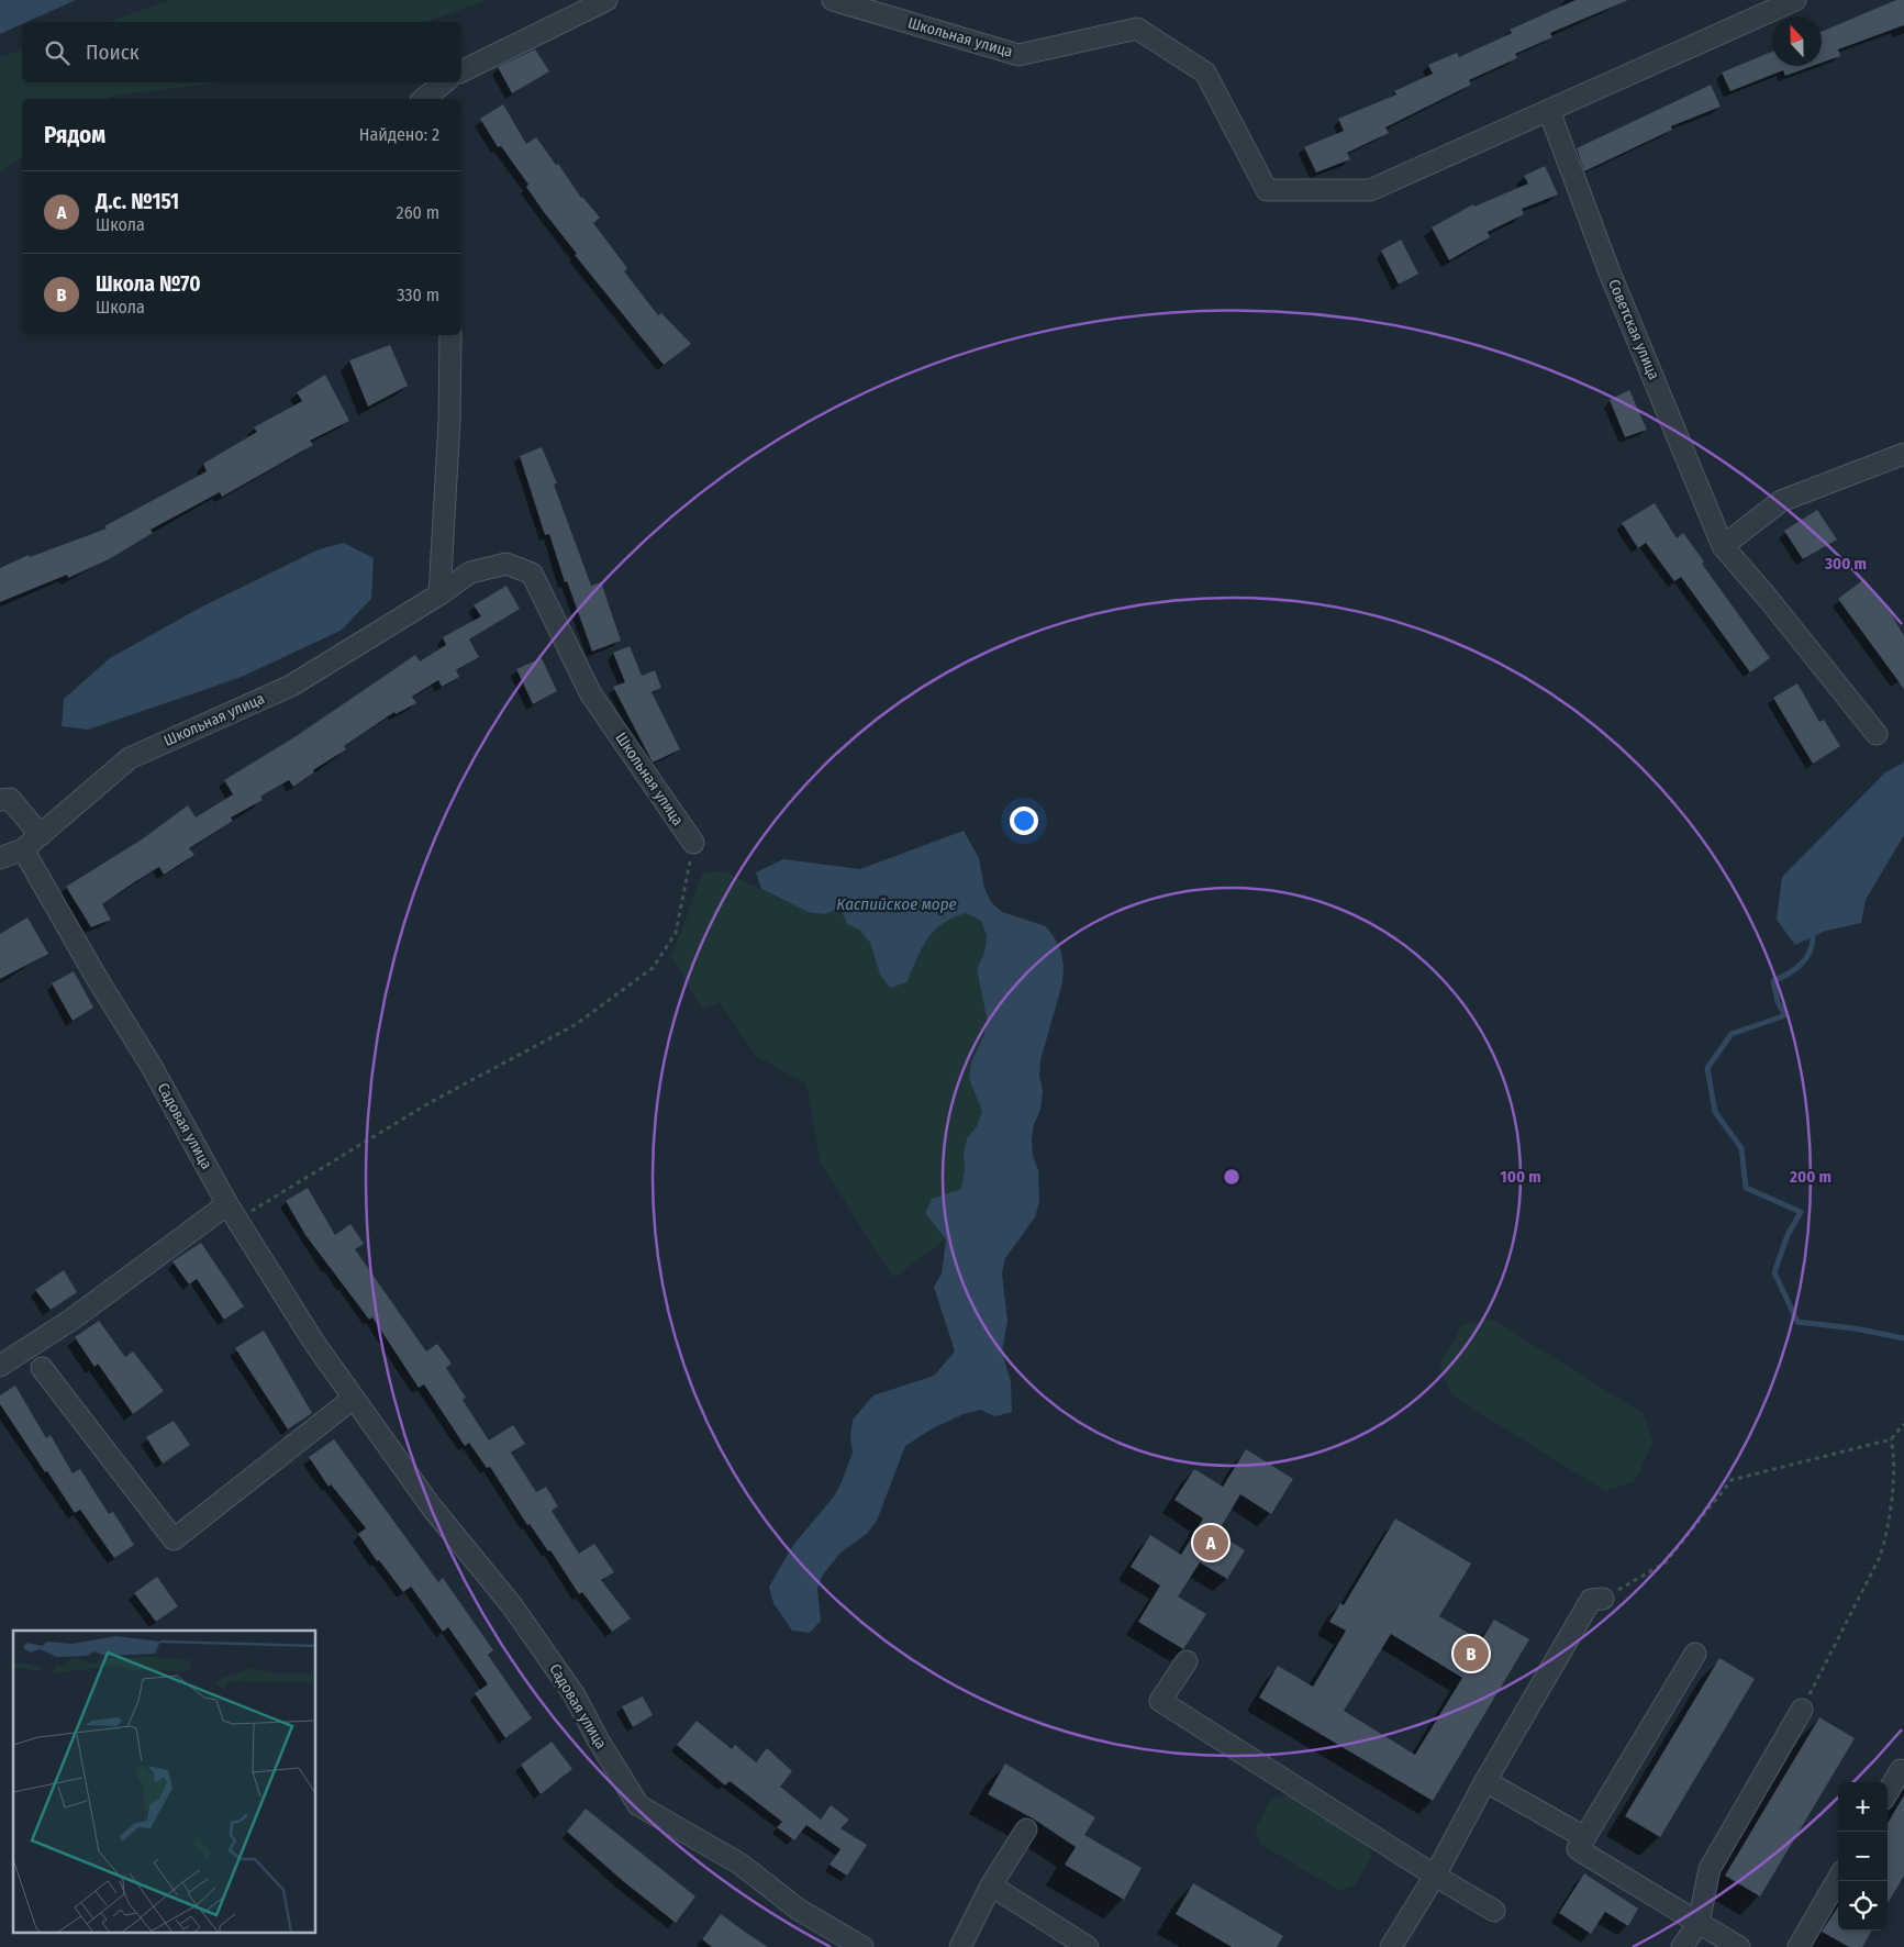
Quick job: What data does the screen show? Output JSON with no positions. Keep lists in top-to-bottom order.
{
  "streets": {
    "street": ["Школьная улица", "Советская улица", "Садовая улица"]
  },
  "crossings": [
    ["Школьная улица", "Советская улица"],
    ["Школьная улица", "Садовая улица"]
  ],
  "water": ["Каспийское море"],
  "north": "top",
  "page": {
    "search": "Поиск",
    "heading": ["Рядом", "Найдено: 2"],
    "list": [
      {
        "mark": "A",
        "name": "Д.с. №151",
        "note": "Школа",
        "value": "260 m"
      },
      {
        "mark": "B",
        "name": "Школа №70",
        "note": "Школа",
        "value": "330 m"
      }
    ],
    "pins": ["A", "B"],
    "map_buttons": ["+", "−"]
  },
  "rings": ["300 m", "100 m", "200 m"]
}
